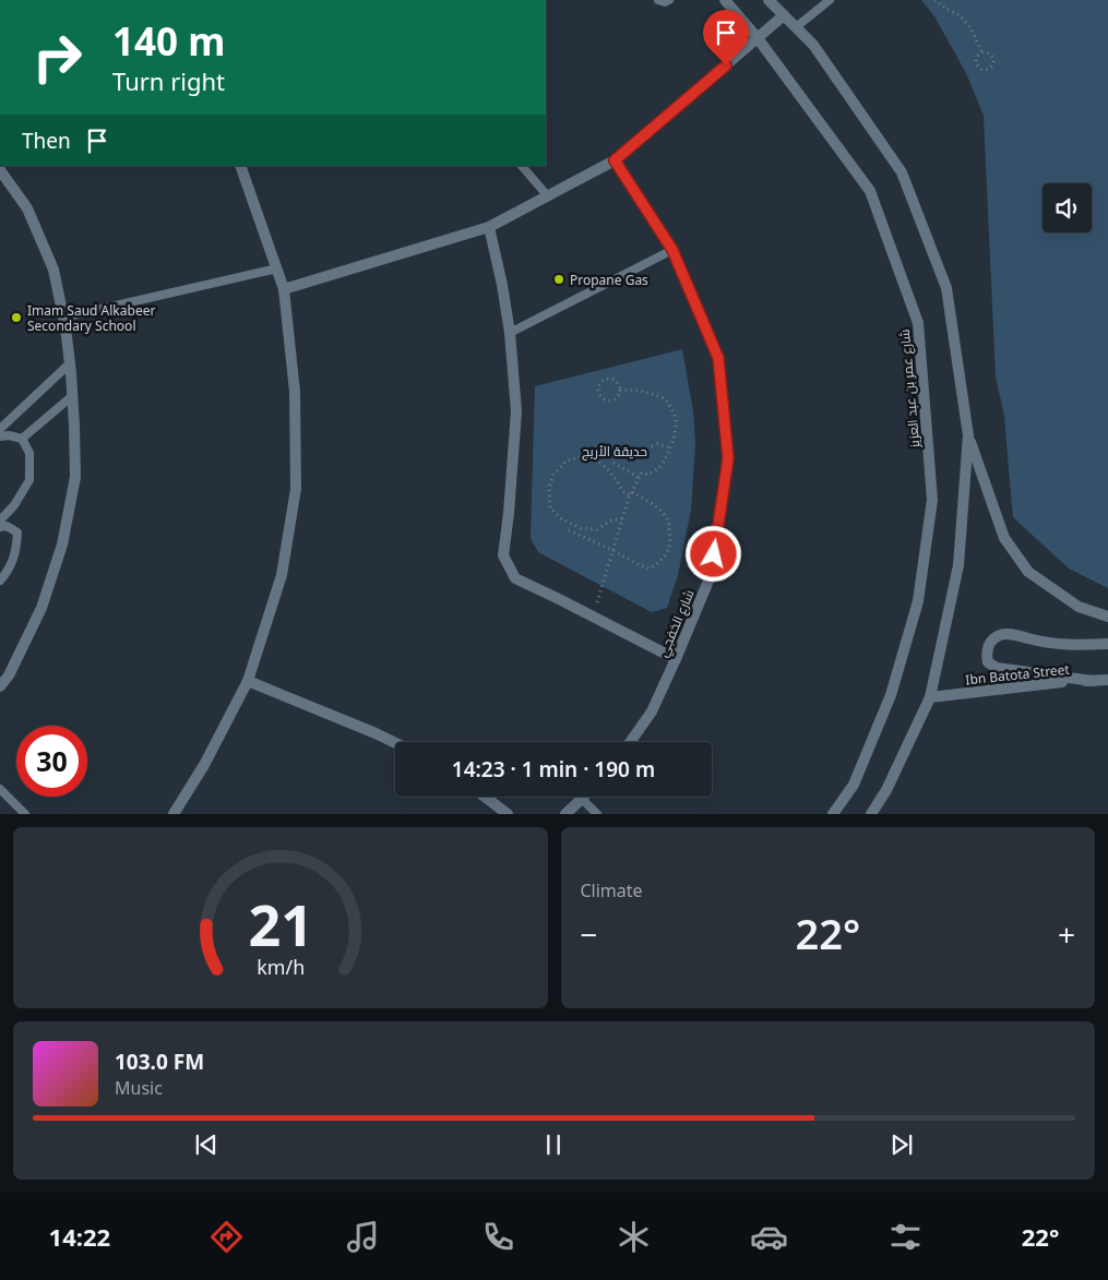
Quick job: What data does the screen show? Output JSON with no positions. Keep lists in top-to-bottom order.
{
  "streets": {
    "street": ["شارع عمر بن عبد العزيز", "شارع الخفجي", "Ibn Batota Street"]
  },
  "parks": ["حديقة الأريج"],
  "places": ["Propane Gas", "Imam Saud Alkabeer Secondary School"],
  "page": {
    "turn": ["140 m", "Turn right"],
    "then": "Then",
    "limit": "30",
    "trip": "14:23 · 1 min · 190 m",
    "tile": "Climate",
    "heat": ["−", "22°", "+"],
    "song": ["103.0 FM", "Music"],
    "tabs": ["14:22", "22°"],
    "gauge": ["21", "km/h"]
  }
}
